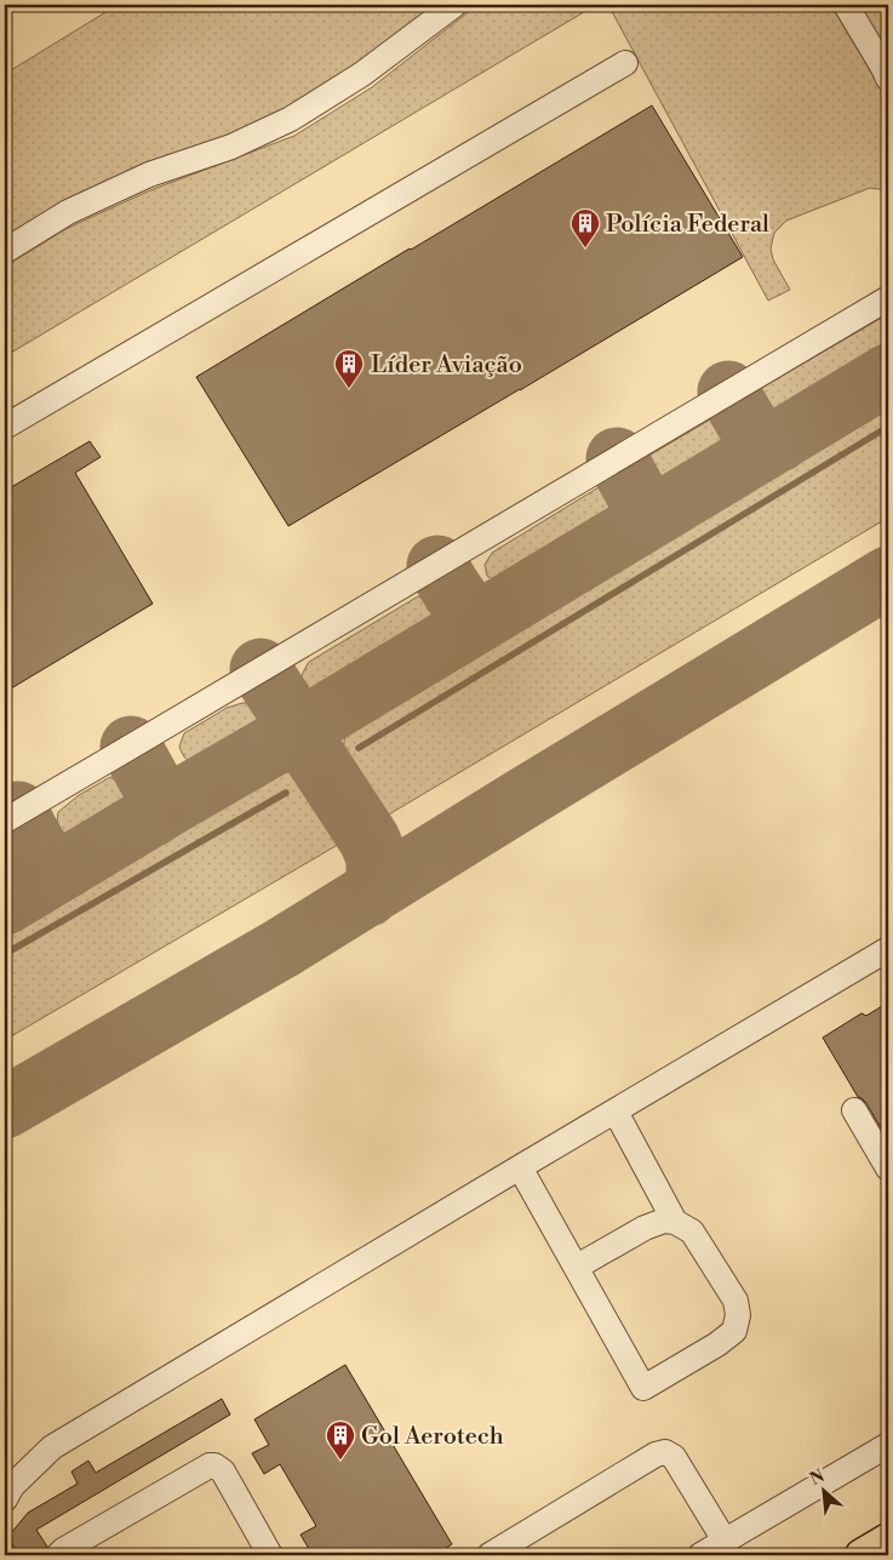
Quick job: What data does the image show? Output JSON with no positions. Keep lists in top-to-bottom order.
{
  "places": {
    "building": ["Polícia Federal", "Líder Aviação", "Gol Aerotech"]
  },
  "north": "top left"
}
